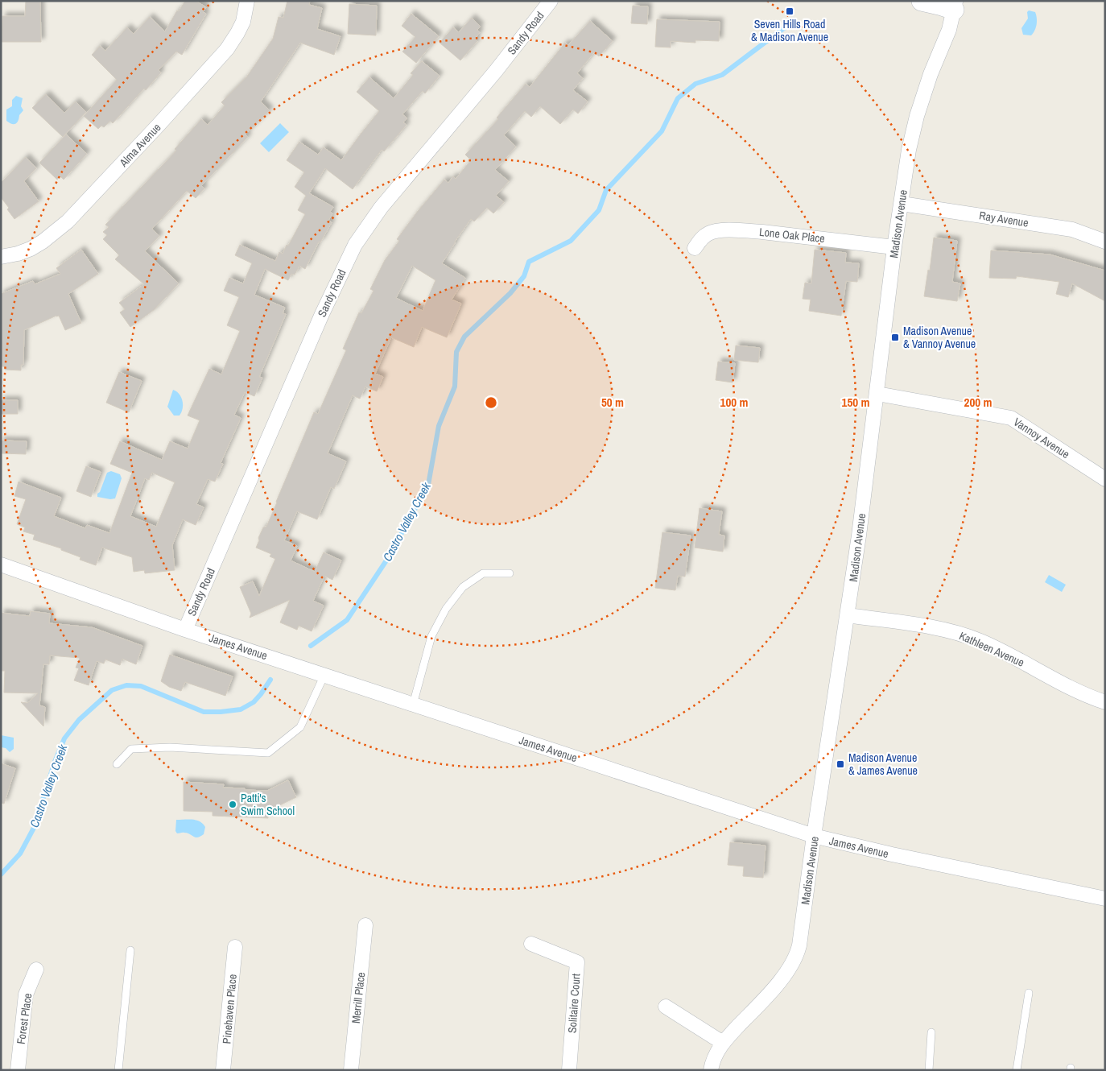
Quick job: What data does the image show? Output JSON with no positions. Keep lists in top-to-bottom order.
{
  "streets": {
    "street": [
      "Sandy Road",
      "Alma Avenue",
      "Ray Avenue",
      "Madison Avenue",
      "Lone Oak Place",
      "Vannoy Avenue",
      "James Avenue",
      "Kathleen Avenue",
      "Merrill Place",
      "Solitaire Court",
      "Pinehaven Place",
      "Forest Place"
    ]
  },
  "crossings": [
    ["Sandy Road", "James Avenue"],
    ["Ray Avenue", "Madison Avenue"],
    ["Madison Avenue", "Lone Oak Place"],
    ["Madison Avenue", "Vannoy Avenue"],
    ["Madison Avenue", "James Avenue"],
    ["Madison Avenue", "Kathleen Avenue"]
  ],
  "water": ["Castro Valley Creek"],
  "places": {
    "transit": ["Seven Hills Road & Madison Avenue", "Madison Avenue & Vannoy Avenue", "Madison Avenue & James Avenue"],
    "other": ["Patti's Swim School"]
  },
  "rings": [
    "50 m",
    "100 m",
    "150 m",
    "200 m"
  ]
}
